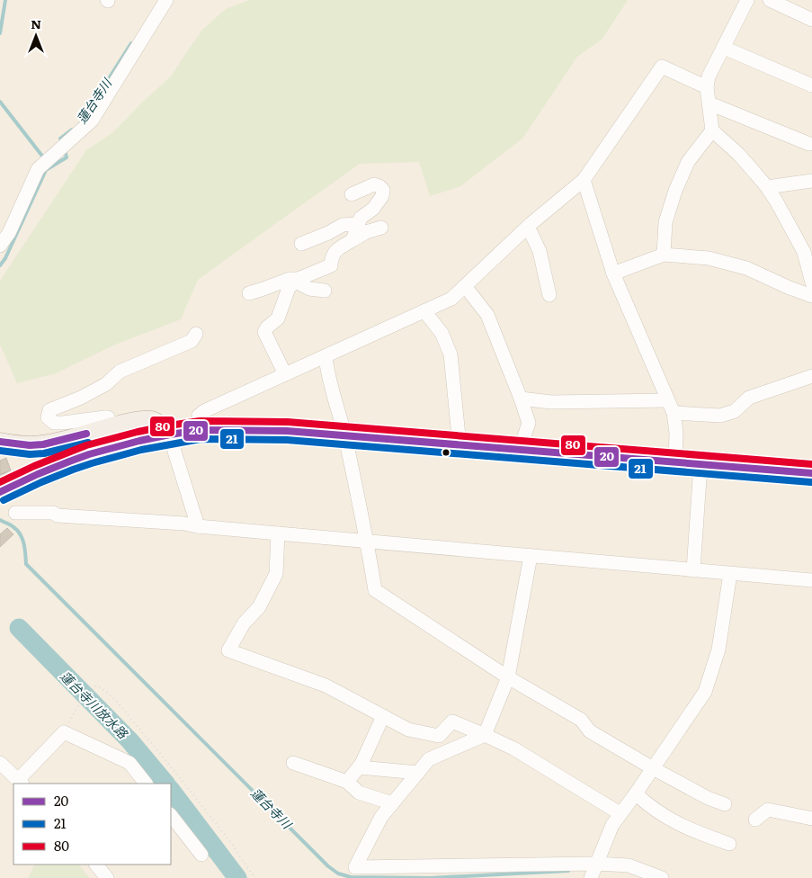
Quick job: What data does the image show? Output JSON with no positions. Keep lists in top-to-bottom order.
{
  "water": ["蓮台寺川", "蓮台寺川放水路"],
  "lines": ["transit line 80", "transit line 20", "transit line 21"],
  "legend": ["20", "21", "80"],
  "north": "top"
}
